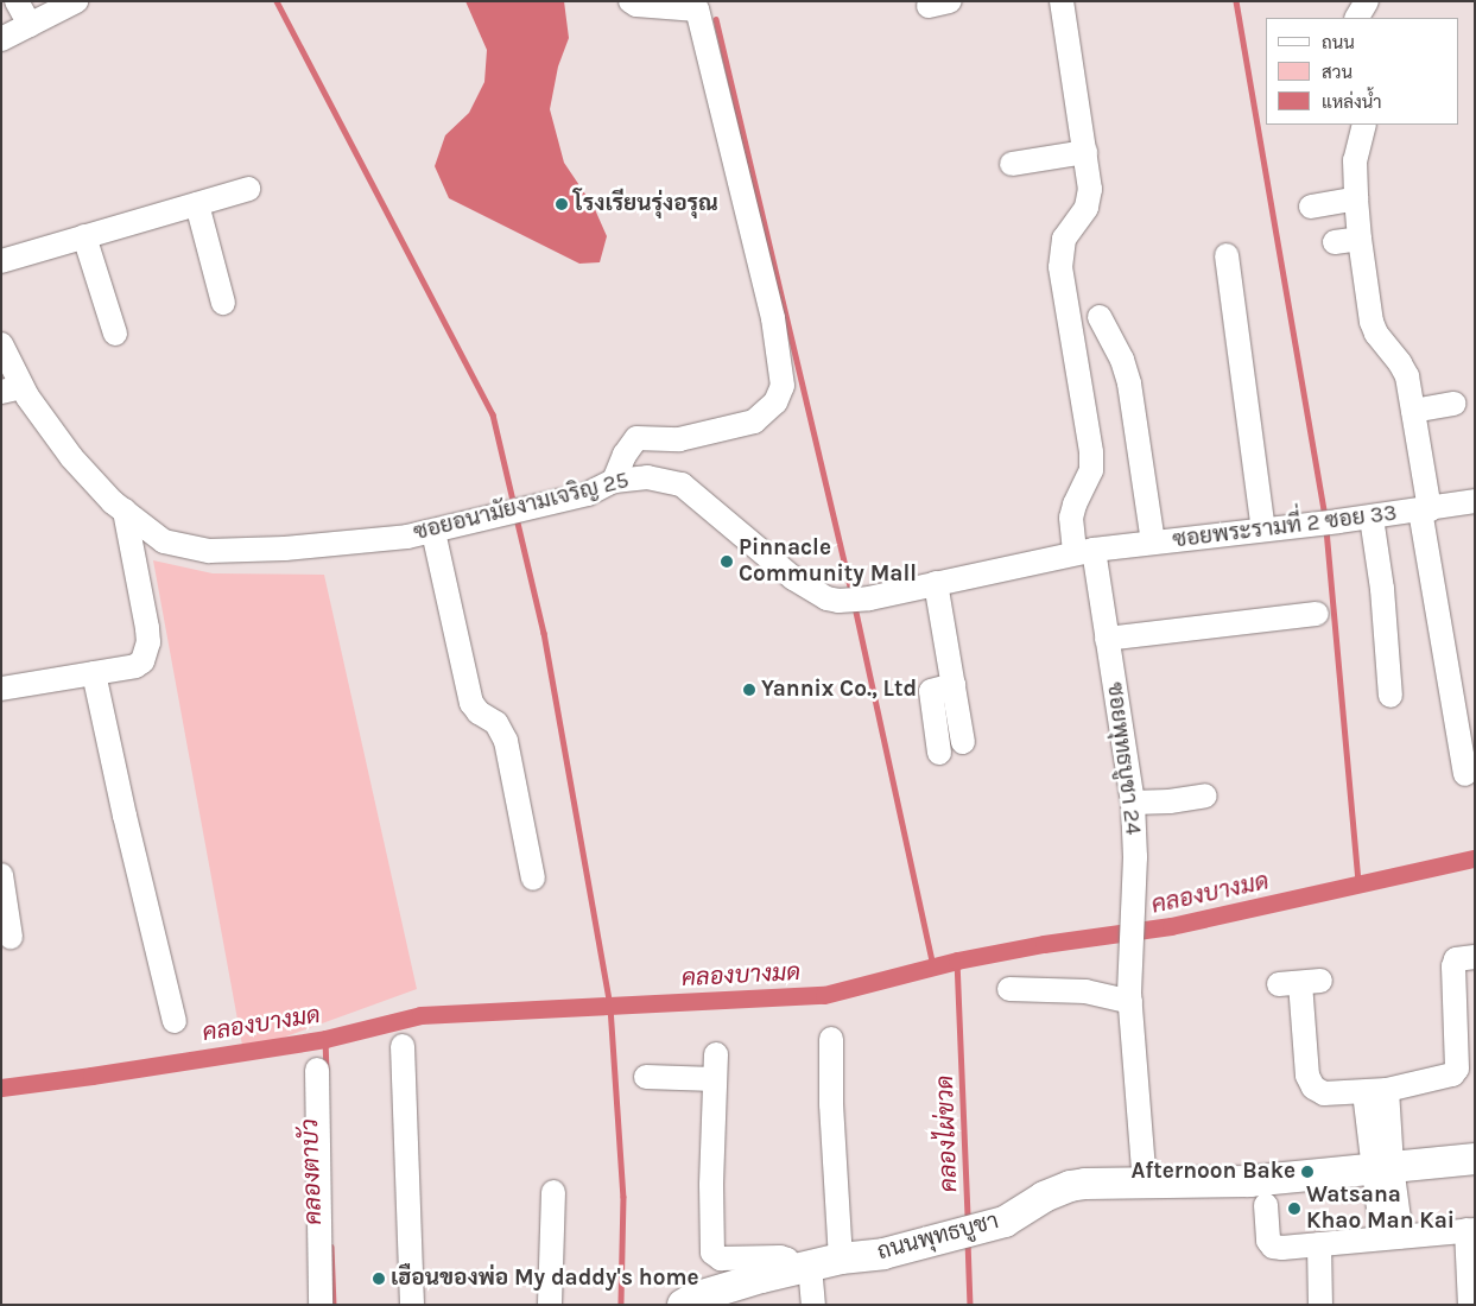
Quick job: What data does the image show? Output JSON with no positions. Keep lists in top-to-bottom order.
{
  "streets": {
    "main road": ["ถนนพุทธบูชา"],
    "street": ["ซอยอนามัยงามเจริญ 25", "ซอยพระรามที่ 2 ซอย 33", "ซอยพุทธบูชา 24"]
  },
  "crossings": [
    ["ซอยอนามัยงามเจริญ 25", "ซอยพระรามที่ 2 ซอย 33"],
    ["ซอยอนามัยงามเจริญ 25", "ซอยพุทธบูชา 24"],
    ["ซอยพระรามที่ 2 ซอย 33", "ซอยพุทธบูชา 24"],
    ["ซอยพุทธบูชา 24", "ถนนพุทธบูชา"]
  ],
  "water": ["คลองบางมด", "คลองไผ่ขวด", "คลองตาบัว"],
  "places": [
    "โรงเรียนรุ่งอรุณ",
    "Pinnacle Community Mall",
    "Yannix Co., Ltd",
    "Afternoon Bake",
    "Watsana Khao Man Kai",
    "เฮือนของพ่อ My daddy's home"
  ],
  "legend": ["ถนน", "สวน", "แหล่งน้ำ"]
}
